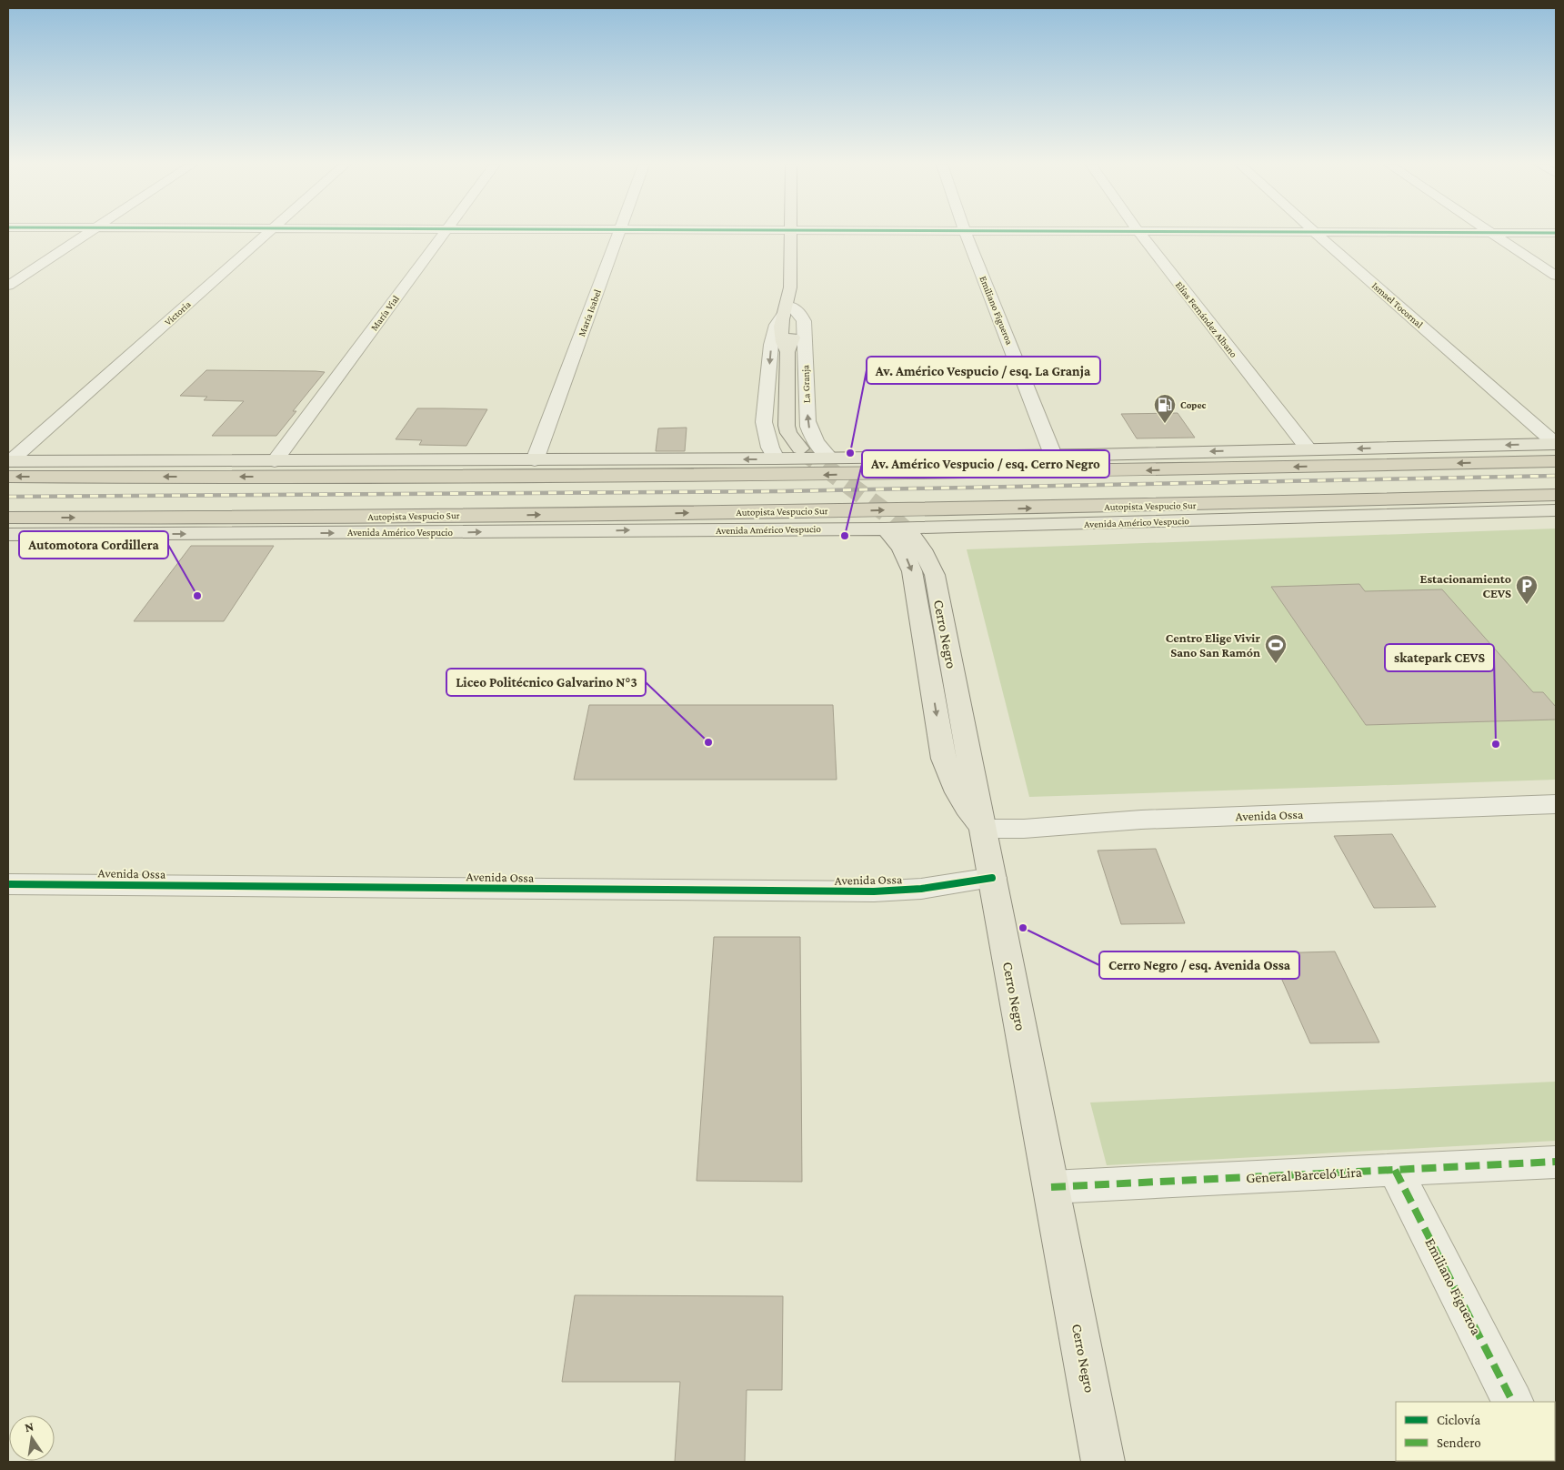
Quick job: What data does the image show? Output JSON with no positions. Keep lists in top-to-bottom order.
{
  "streets": {
    "highway": ["Autopista Vespucio Sur"],
    "main road": ["La Granja", "Avenida Américo Vespucio", "Cerro Negro"],
    "street": [
      "Ismael Tocornal",
      "Emiliano Figueroa",
      "Victoria",
      "María Vial",
      "María Isabel",
      "Elías Fernández Albano",
      "Avenida Ossa",
      "General Barceló Lira"
    ]
  },
  "crossings": [
    ["Emiliano Figueroa", "General Barceló Lira"],
    ["Cerro Negro", "Avenida Ossa"],
    ["Cerro Negro", "General Barceló Lira"]
  ],
  "places": {
    "fuel station": ["Copec"],
    "other": [
      "Av. Américo Vespucio / esq. La Granja",
      "Av. Américo Vespucio / esq. Cerro Negro",
      "Automotora Cordillera",
      "Liceo Politécnico Galvarino N°3",
      "skatepark CEVS",
      "Cerro Negro / esq. Avenida Ossa"
    ],
    "parking": ["Estacionamiento CEVS"],
    "sports": ["Centro Elige Vivir Sano San Ramón"]
  },
  "legend": ["Ciclovía", "Sendero"],
  "north": "top"
}
